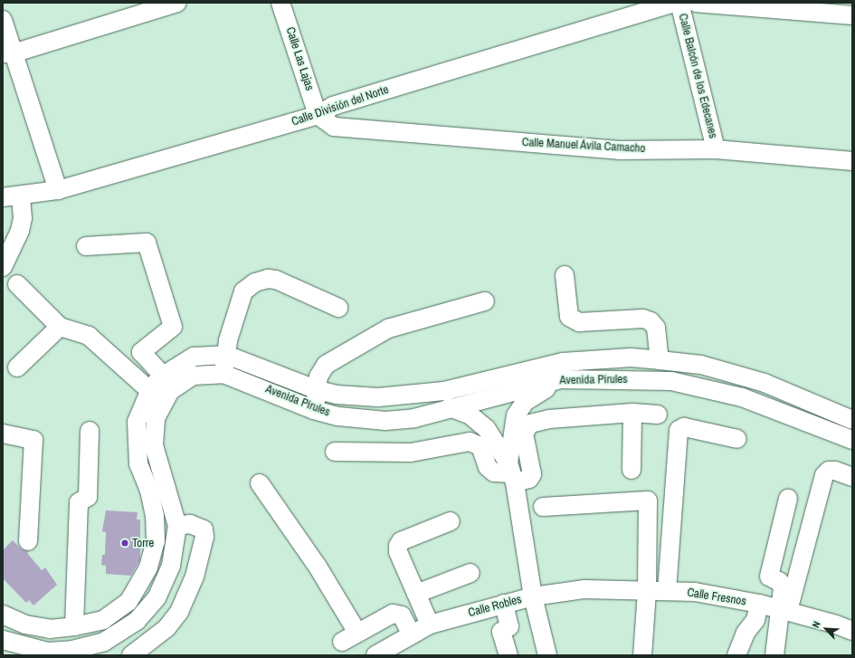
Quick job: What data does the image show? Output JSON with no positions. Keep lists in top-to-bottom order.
{
  "streets": {
    "street": [
      "Calle Las Lajas",
      "Calle Balcón de los Edecanes",
      "Calle División del Norte",
      "Calle Manuel Ávila Camacho",
      "Avenida Pirules",
      "Calle Fresnos",
      "Calle Robles"
    ]
  },
  "crossings": [
    ["Calle Las Lajas", "Calle División del Norte"],
    ["Calle Las Lajas", "Calle Manuel Ávila Camacho"],
    ["Calle Balcón de los Edecanes", "Calle Manuel Ávila Camacho"],
    ["Calle División del Norte", "Calle Manuel Ávila Camacho"],
    ["Avenida Pirules", "Calle Robles"],
    ["Calle Fresnos", "Calle Robles"]
  ],
  "places": ["Torre"],
  "north": "top left"
}
